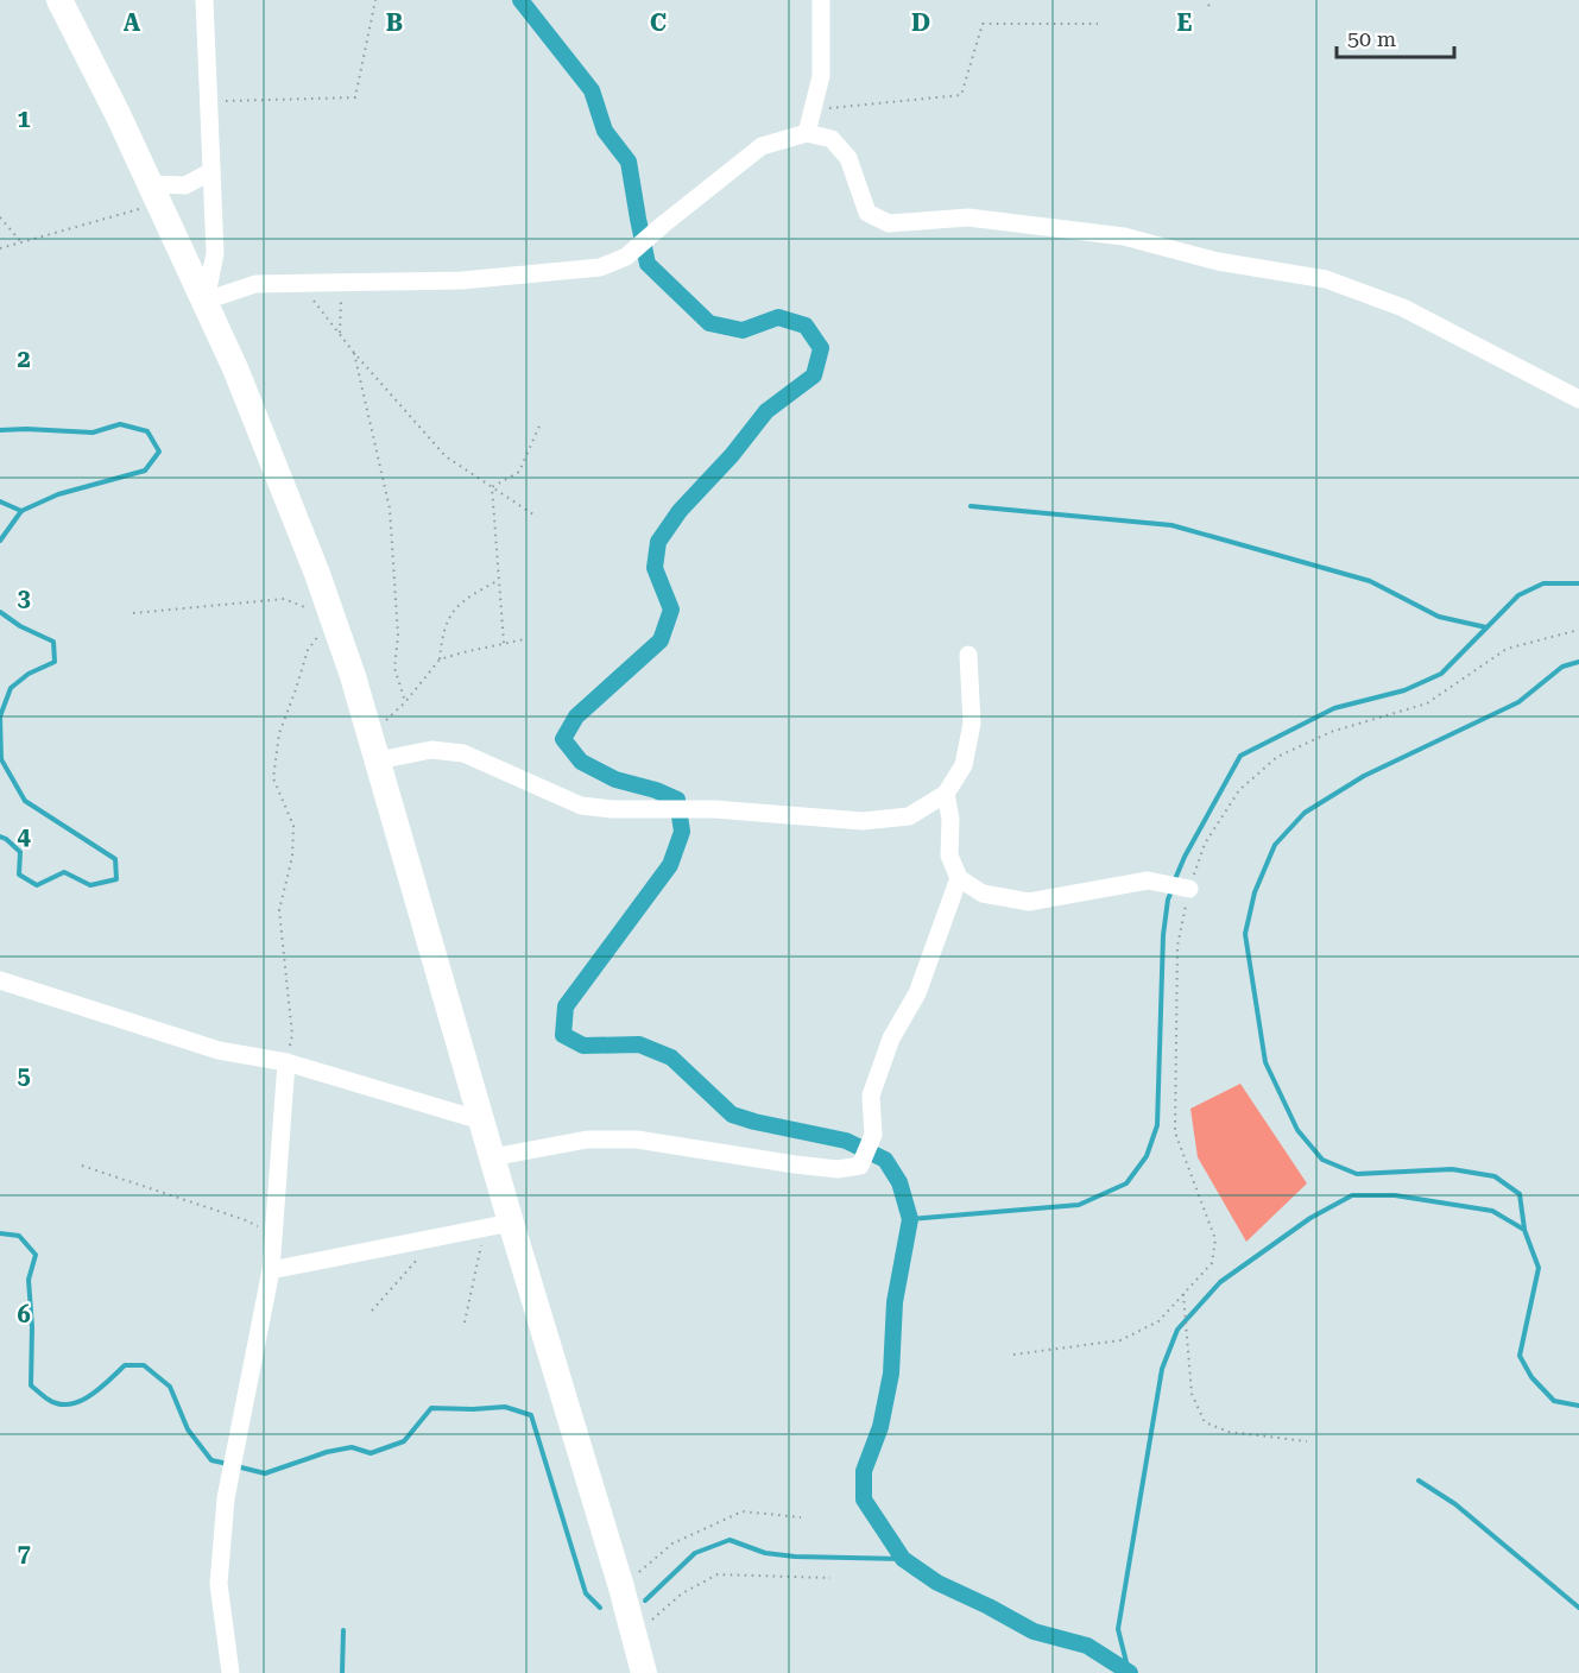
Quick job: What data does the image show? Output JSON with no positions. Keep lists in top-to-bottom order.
{
  "scale_bar": "50 m",
  "grid": {
    "columns": [
      "A",
      "B",
      "C",
      "D",
      "E"
    ],
    "rows": [
      "1",
      "2",
      "3",
      "4",
      "5",
      "6",
      "7"
    ]
  }
}
